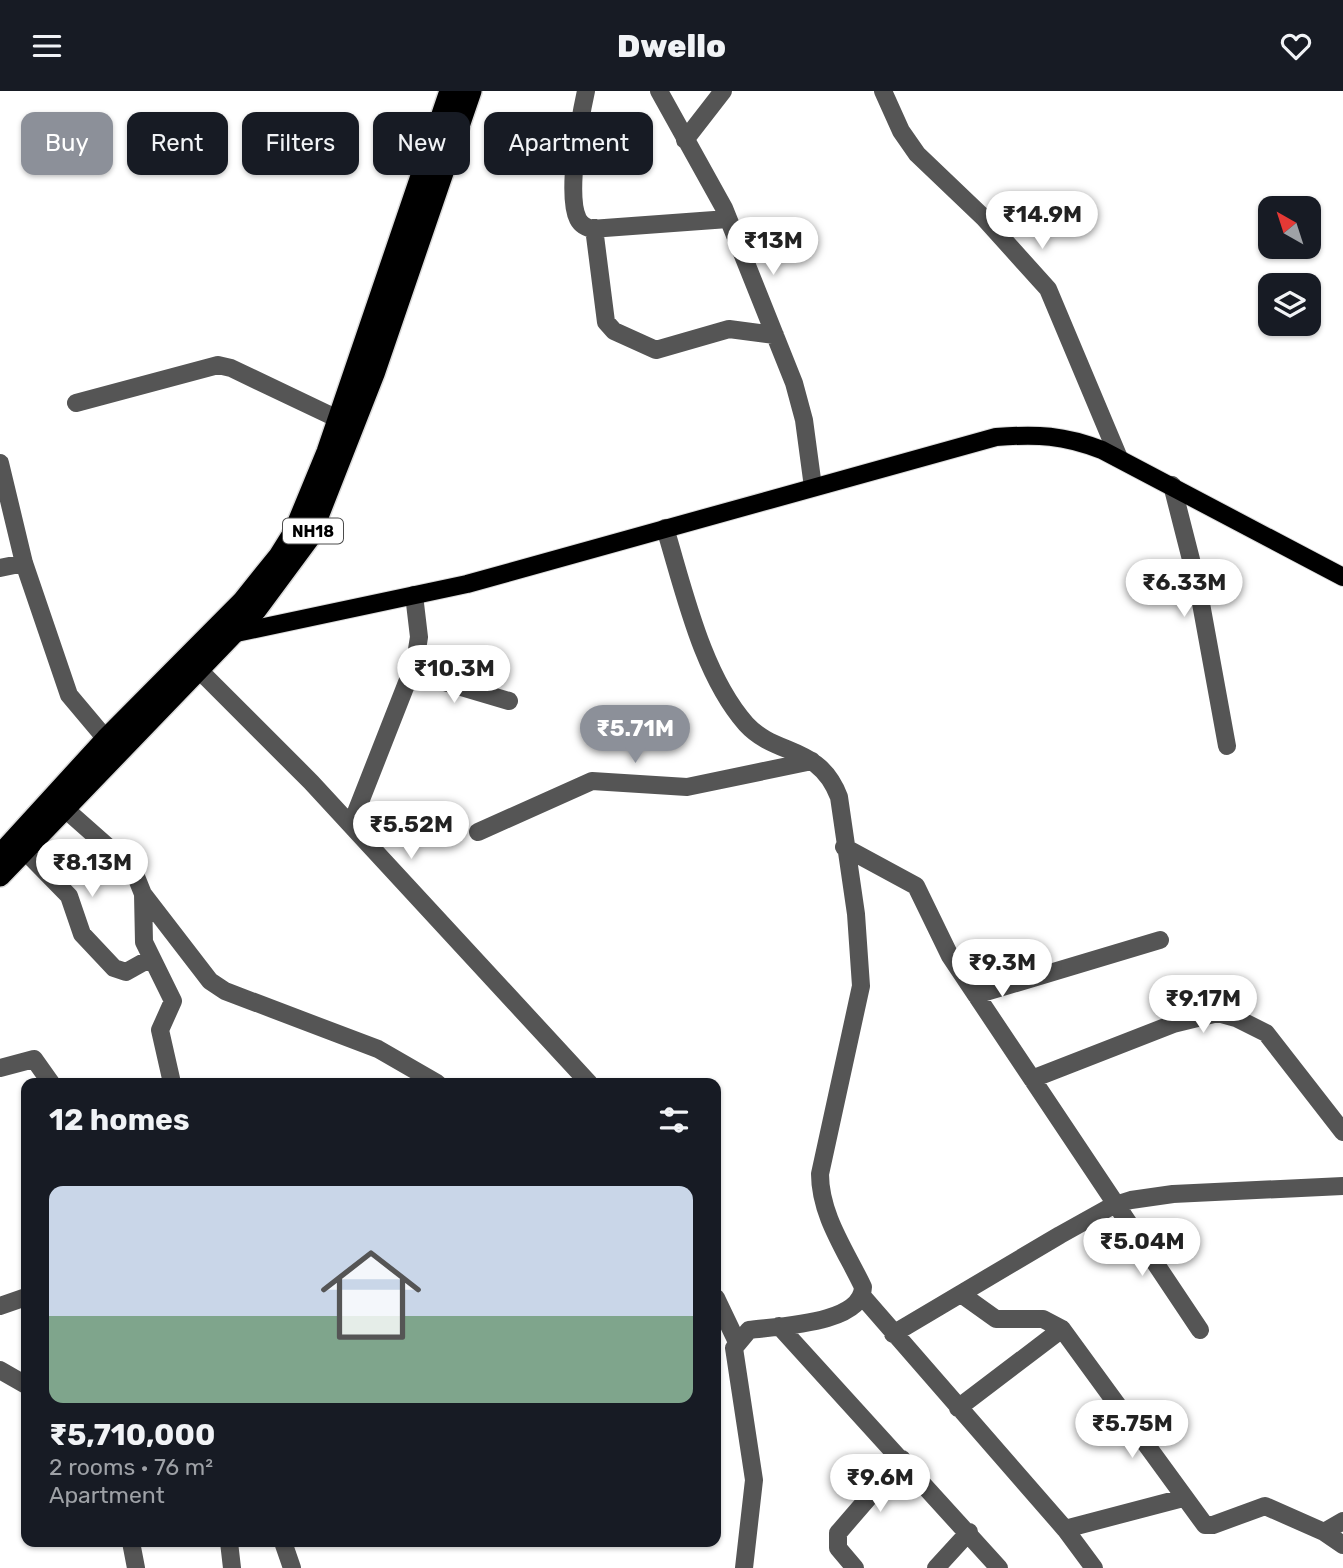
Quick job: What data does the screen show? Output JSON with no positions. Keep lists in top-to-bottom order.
{
  "streets": {
    "highway": ["NH18"]
  },
  "north": "top left",
  "page": {
    "header": "Dwello",
    "chip": [
      "Buy",
      "Rent",
      "Filters",
      "New",
      "Apartment"
    ],
    "price": [
      "₹14.9M",
      "₹13M",
      "₹6.33M",
      "₹10.3M",
      "₹5.71M",
      "₹5.52M",
      "₹8.13M",
      "₹9.3M",
      "₹9.17M",
      "₹5.04M",
      "₹5.75M",
      "₹9.6M"
    ],
    "heading": "12 homes",
    "list": [
      {
        "name": "₹5,710,000",
        "note": "2 rooms · 76 m² · Apartment"
      }
    ]
  }
}
